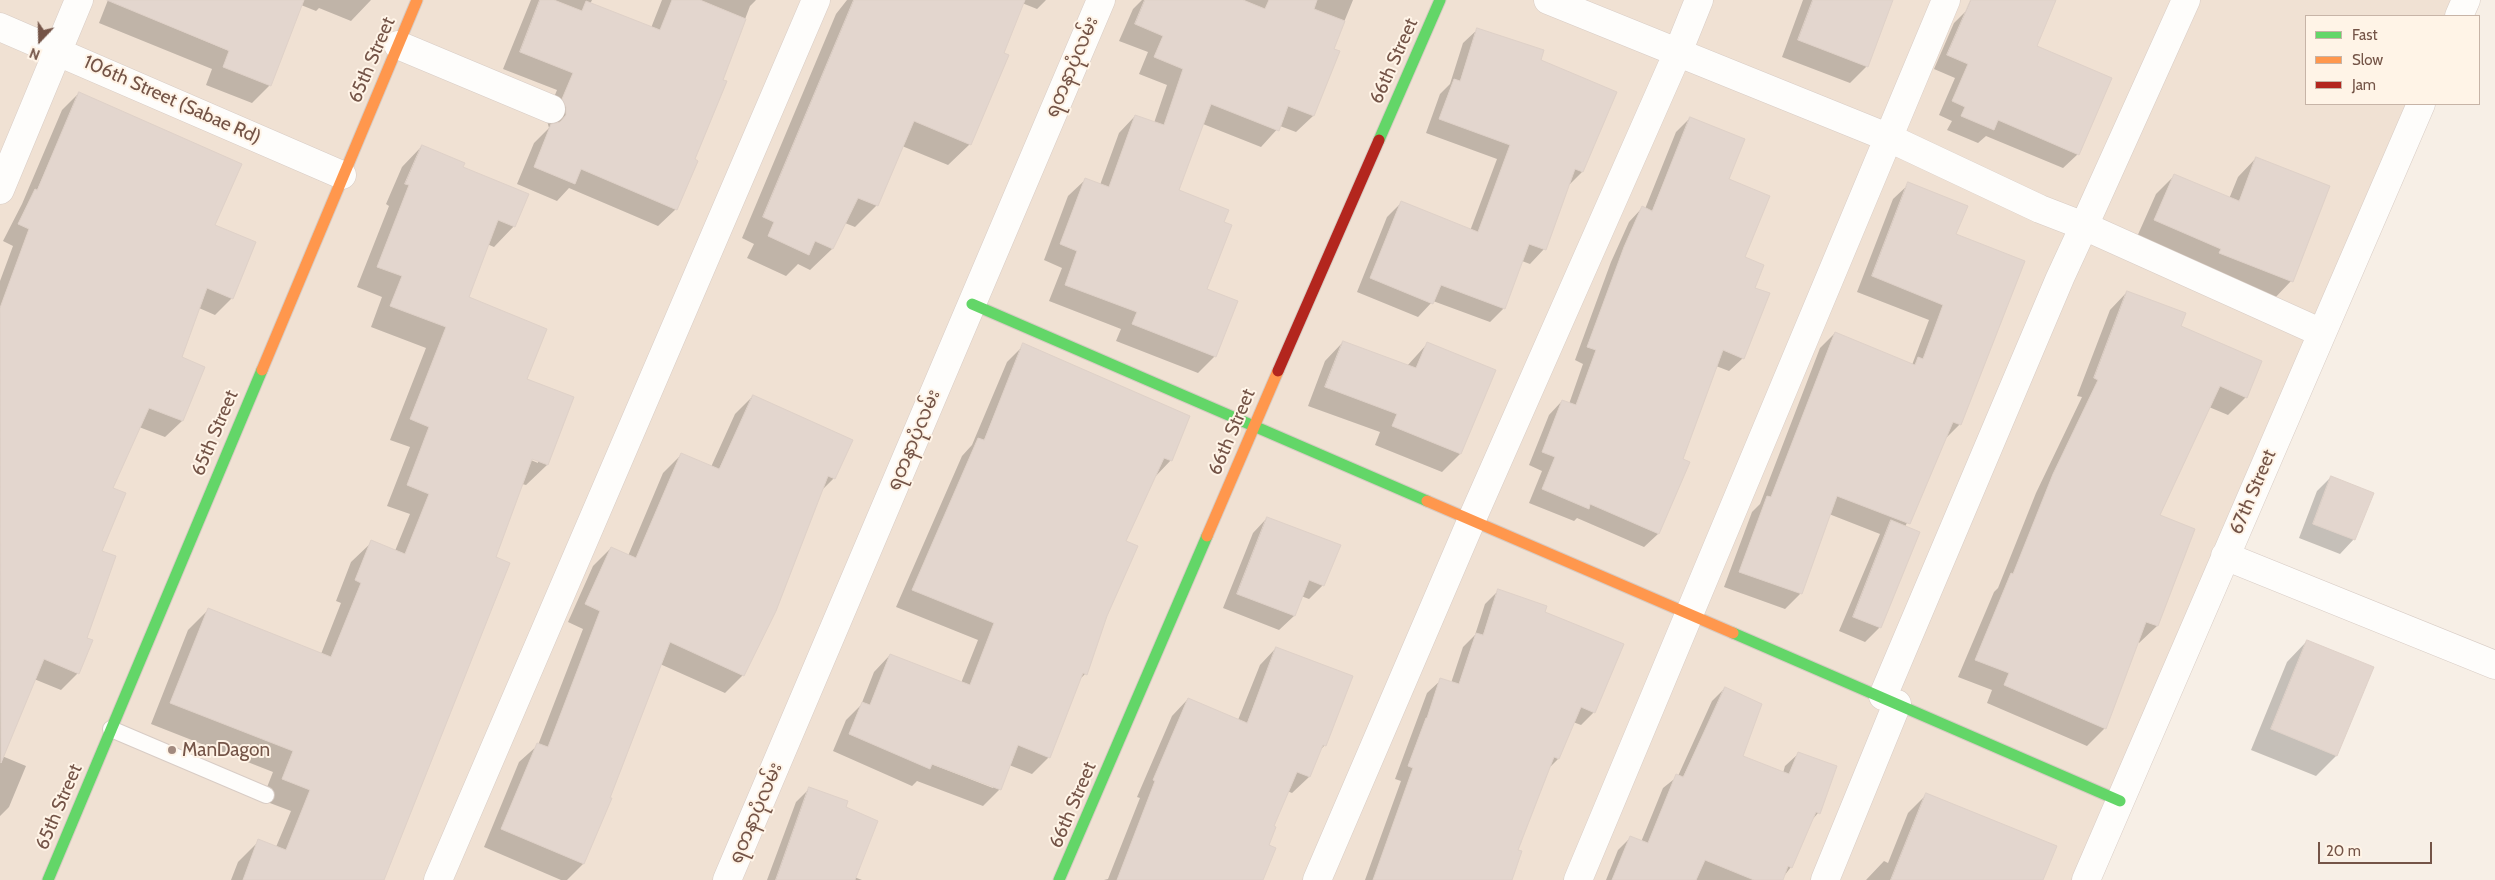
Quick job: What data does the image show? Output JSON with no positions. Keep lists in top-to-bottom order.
{
  "streets": {
    "street": [
      "65th Street",
      "66th Street",
      "ရတနာပုံလမ်း",
      "106th Street (Sabae Rd)",
      "67th Street"
    ]
  },
  "crossings": [
    ["65th Street", "106th Street (Sabae Rd)"]
  ],
  "places": ["ManDagon"],
  "legend": ["Fast", "Slow", "Jam"],
  "scale_bar": "20 m",
  "north": "bottom"
}
